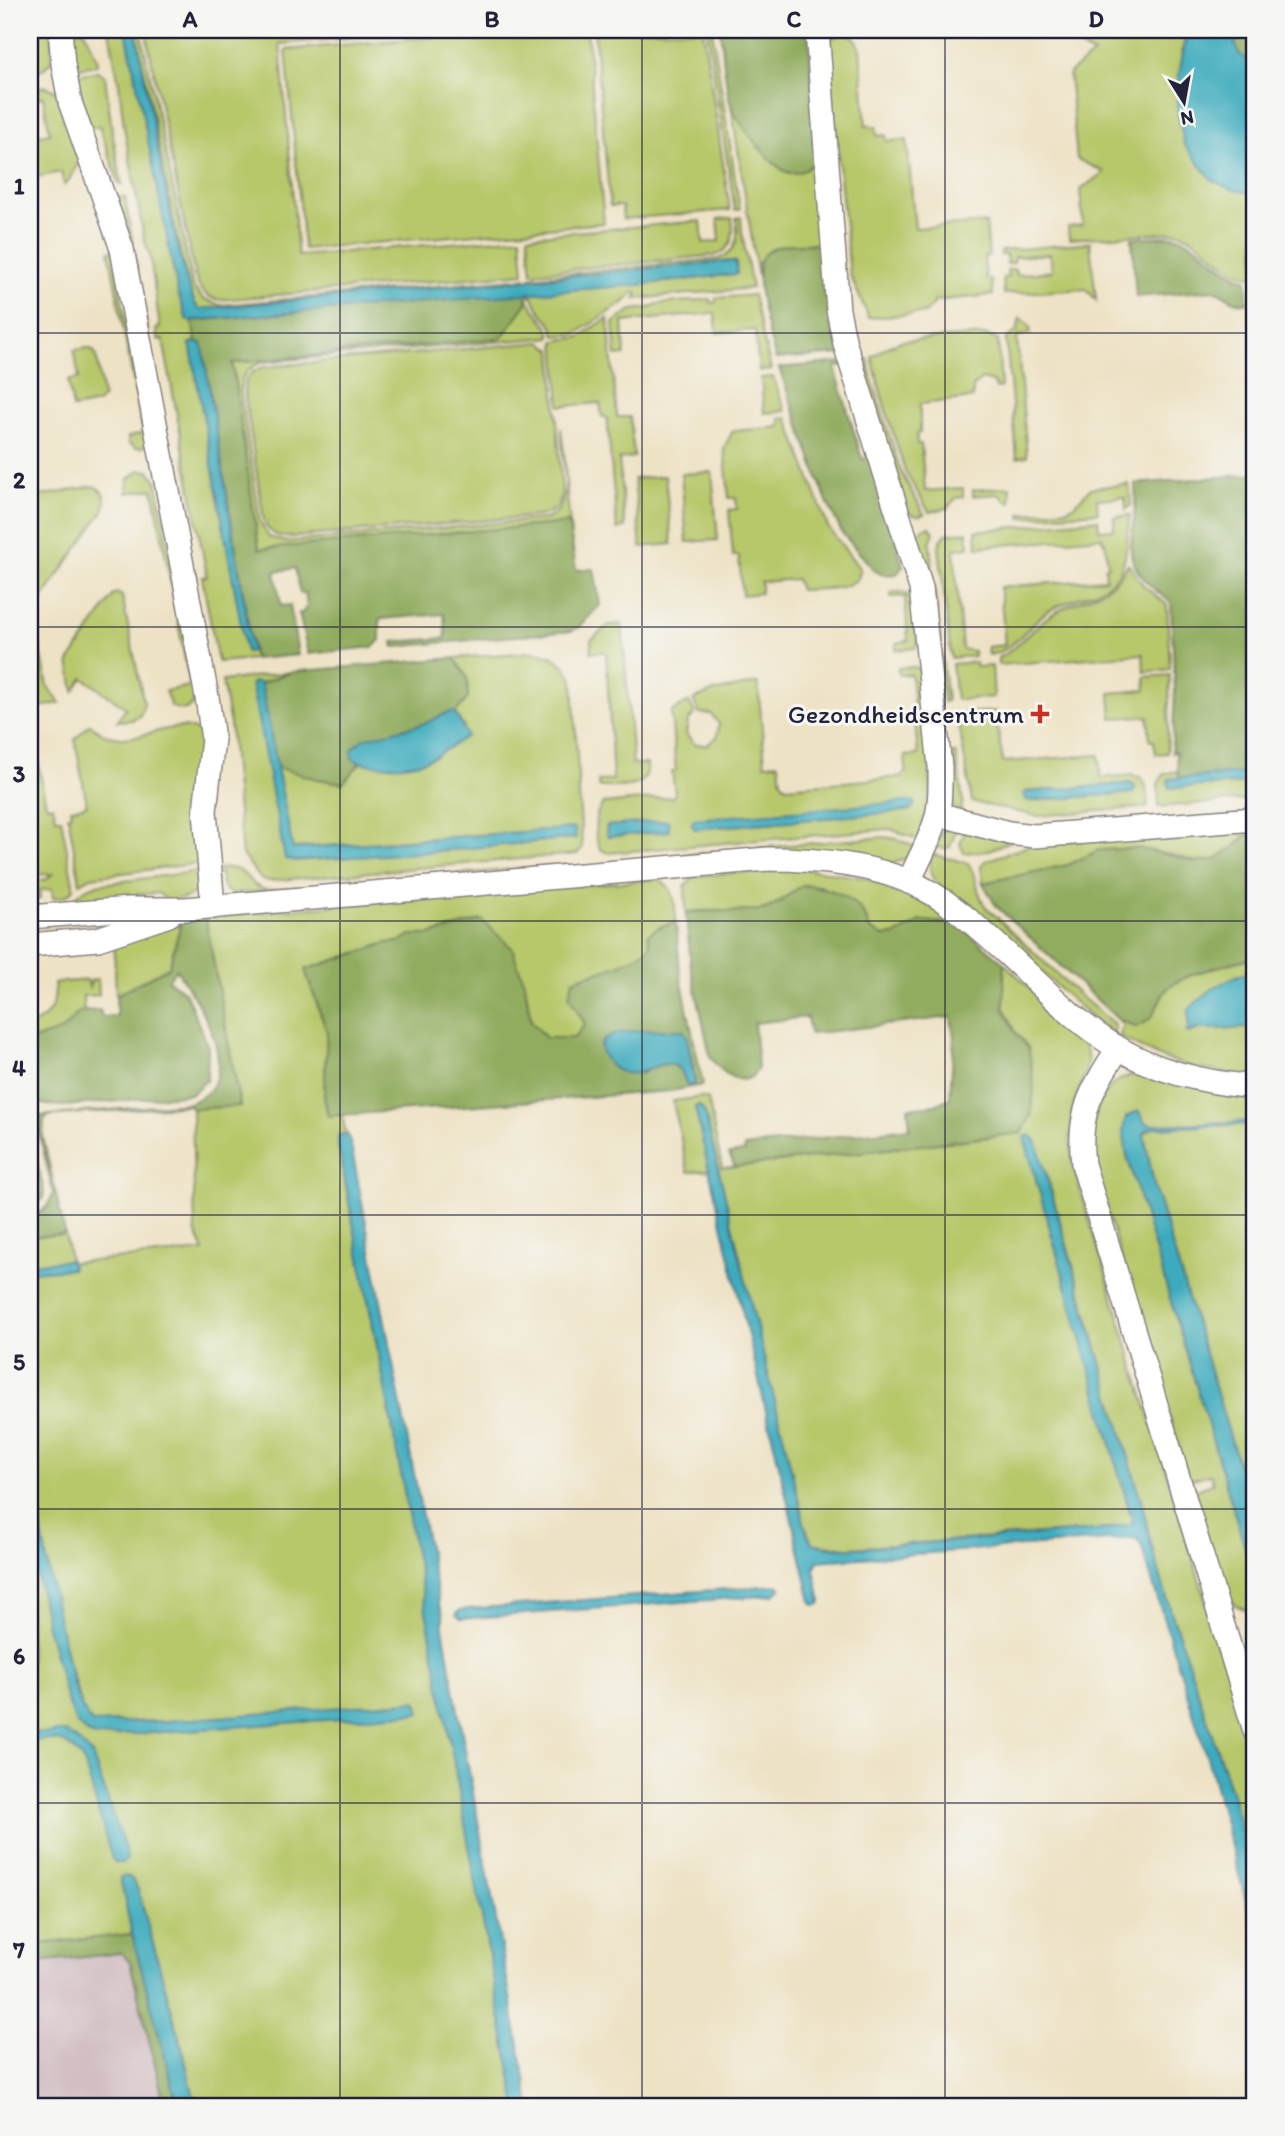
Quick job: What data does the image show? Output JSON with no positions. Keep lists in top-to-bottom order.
{
  "places": {
    "health": ["Gezondheidscentrum"]
  },
  "north": "bottom",
  "grid": {
    "columns": [
      "A",
      "B",
      "C",
      "D"
    ],
    "rows": [
      "1",
      "2",
      "3",
      "4",
      "5",
      "6",
      "7"
    ]
  }
}
